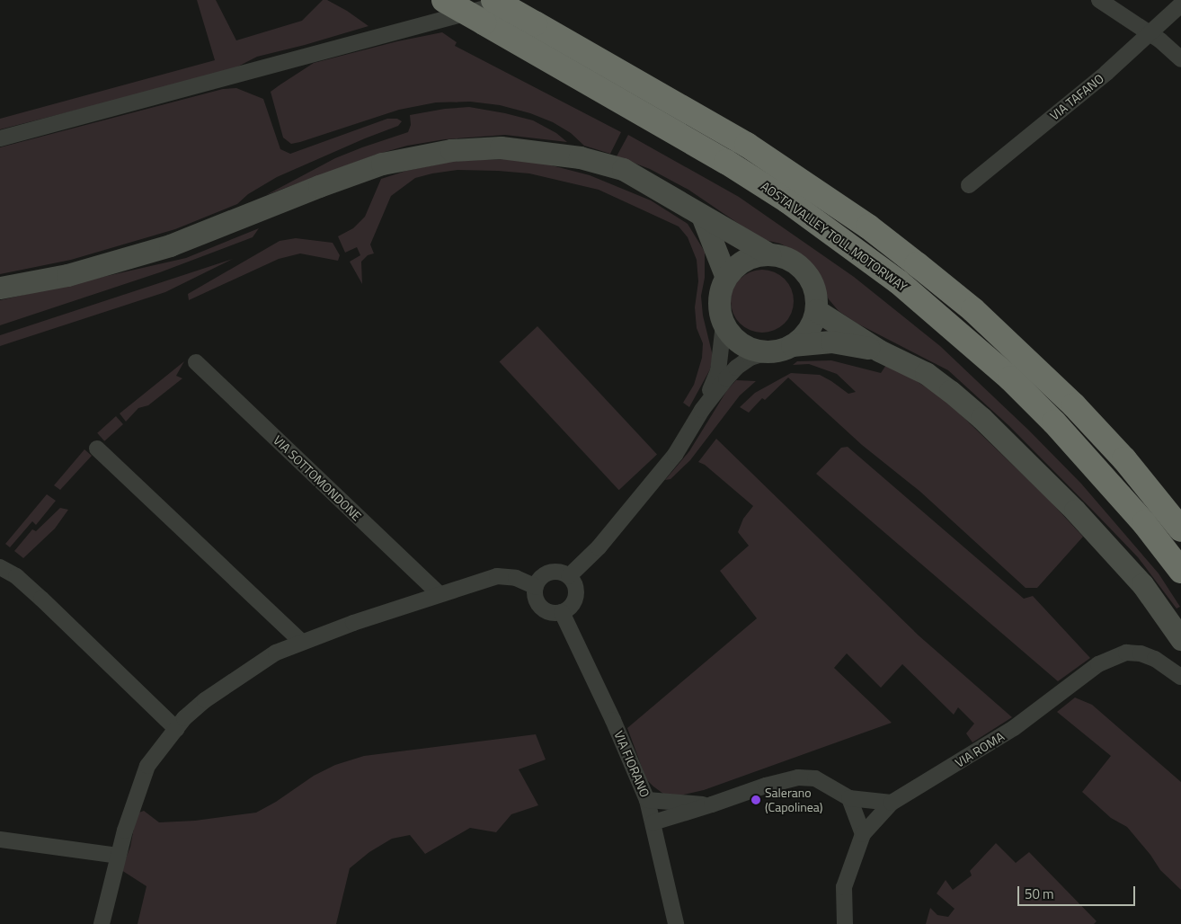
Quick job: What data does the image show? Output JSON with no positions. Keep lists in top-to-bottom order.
{
  "streets": {
    "highway": ["AOSTA VALLEY TOLL MOTORWAY"],
    "street": [
      "VIA TAFANO",
      "VIA SOTTOMONDONE",
      "VIA ROMA",
      "VIA FIORANO"
    ]
  },
  "places": ["Salerano (Capolinea)"],
  "scale_bar": "50 m"
}
